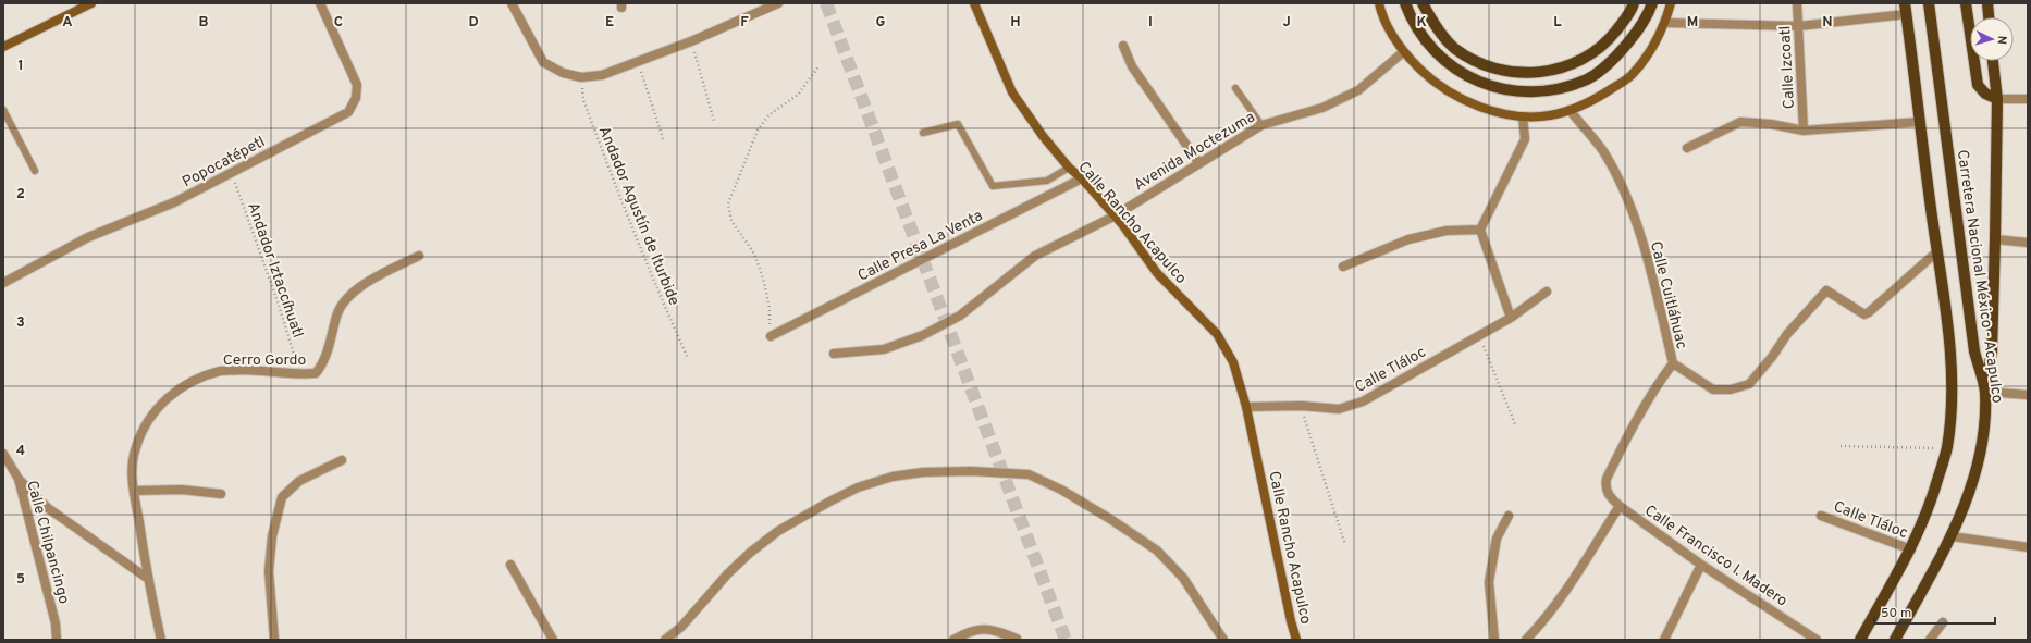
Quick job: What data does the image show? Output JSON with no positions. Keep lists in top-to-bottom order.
{
  "streets": {
    "main road": ["Calle Rancho Acapulco", "Carretera Nacional México - Acapulco"],
    "street": [
      "Calle Izcoatl",
      "Avenida Moctezuma",
      "Popocatépetl",
      "Calle Presa La Venta",
      "Calle Cuitláhuac",
      "Cerro Gordo",
      "Calle Tláloc",
      "Calle Chilpancingo",
      "Calle Francisco I. Madero"
    ],
    "path": ["Andador Agustín de Iturbide", "Andador Iztaccíhuatl"]
  },
  "crossings": [
    ["Avenida Moctezuma", "Calle Rancho Acapulco"],
    ["Popocatépetl", "Andador Iztaccíhuatl"],
    ["Calle Rancho Acapulco", "Calle Presa La Venta"],
    ["Calle Rancho Acapulco", "Calle Tláloc"],
    ["Andador Iztaccíhuatl", "Cerro Gordo"],
    ["Calle Cuitláhuac", "Calle Francisco I. Madero"]
  ],
  "scale_bar": "50 m",
  "north": "right",
  "grid": {
    "columns": [
      "A",
      "B",
      "C",
      "D",
      "E",
      "F",
      "G",
      "H",
      "I",
      "J",
      "K",
      "L",
      "M",
      "N"
    ],
    "rows": [
      "1",
      "2",
      "3",
      "4",
      "5"
    ]
  }
}
